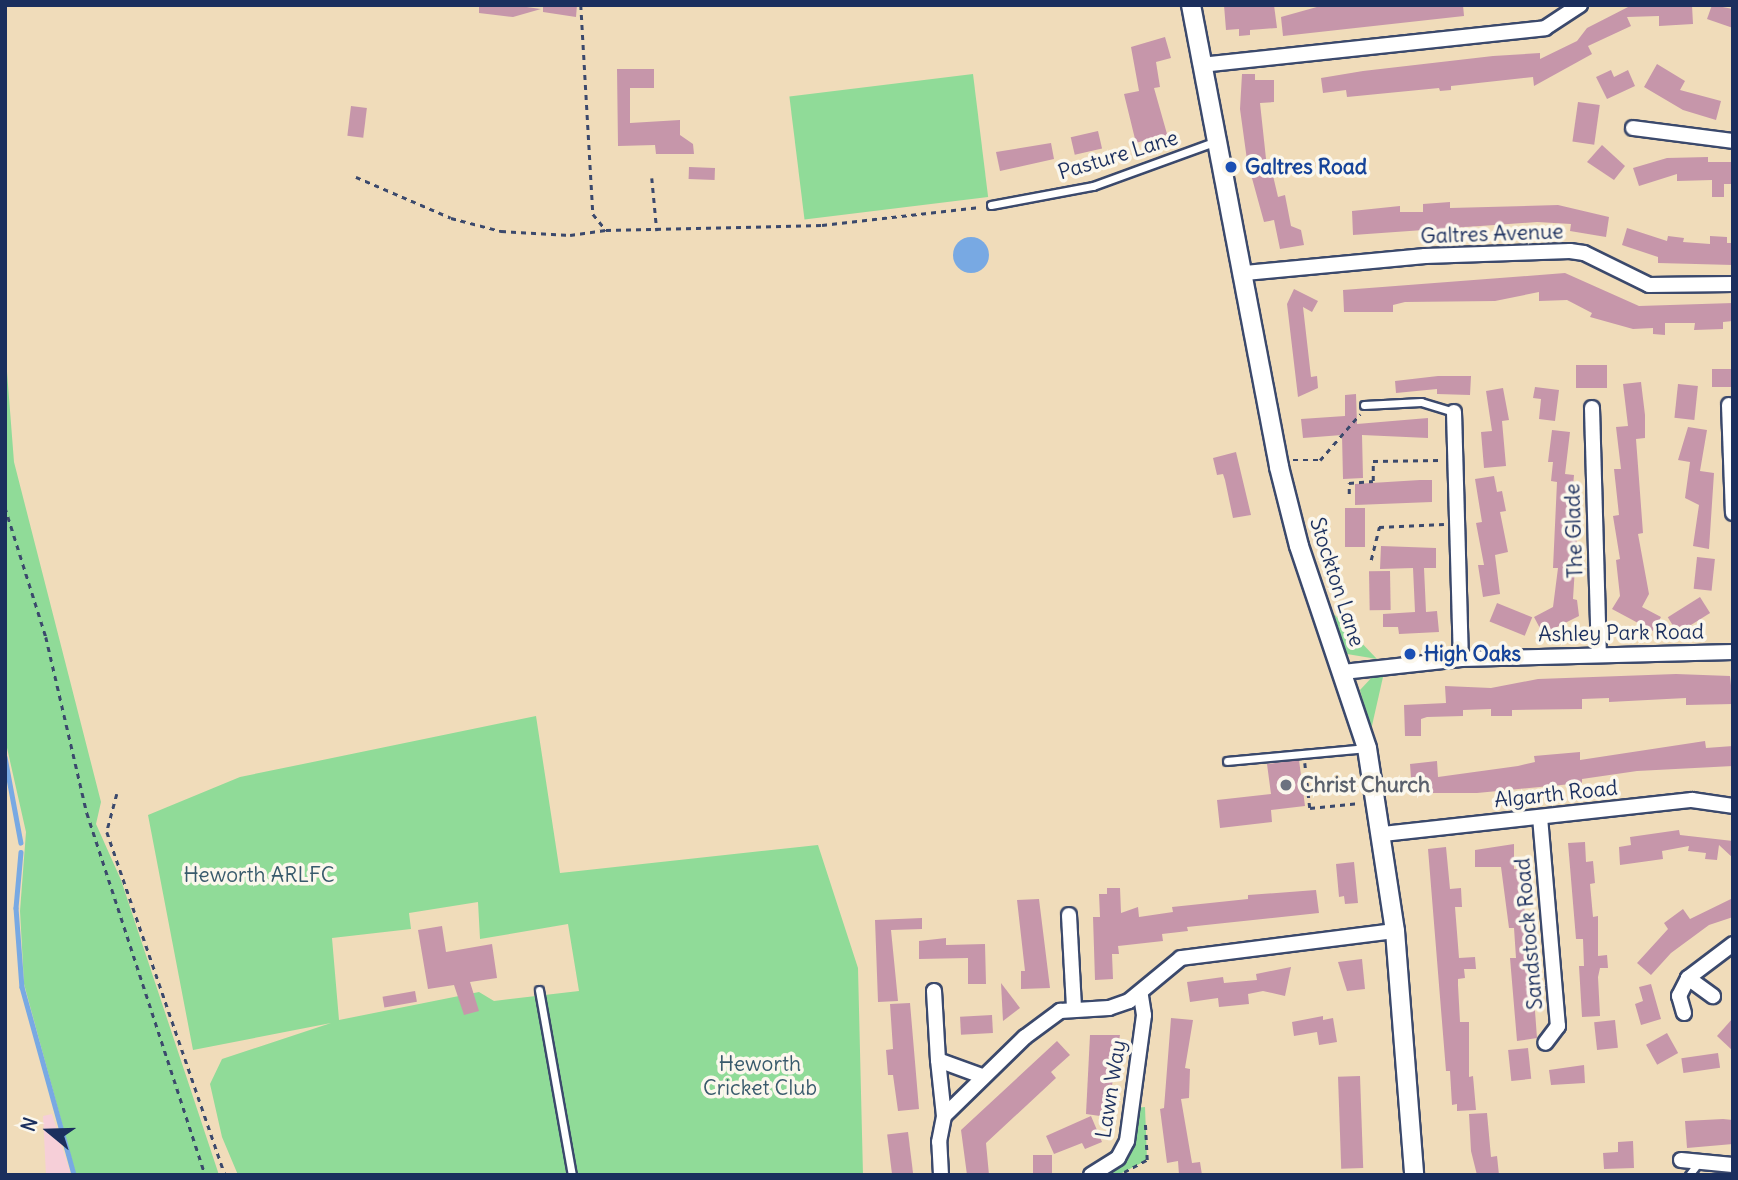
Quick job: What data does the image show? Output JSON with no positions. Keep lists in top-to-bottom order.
{
  "streets": {
    "street": [
      "Galtres Avenue",
      "The Glade",
      "Stockton Lane",
      "Ashley Park Road",
      "Algarth Road",
      "Sandstock Road",
      "Lawn Way"
    ],
    "lane": ["Pasture Lane"]
  },
  "crossings": [
    ["Pasture Lane", "Stockton Lane"],
    ["Galtres Avenue", "Stockton Lane"],
    ["The Glade", "Ashley Park Road"],
    ["Stockton Lane", "Ashley Park Road"],
    ["Stockton Lane", "Algarth Road"],
    ["Algarth Road", "Sandstock Road"]
  ],
  "parks": ["Heworth ARLFC", "Heworth Cricket Club"],
  "places": ["Galtres Road", "High Oaks", "Christ Church"],
  "north": "left"
}
